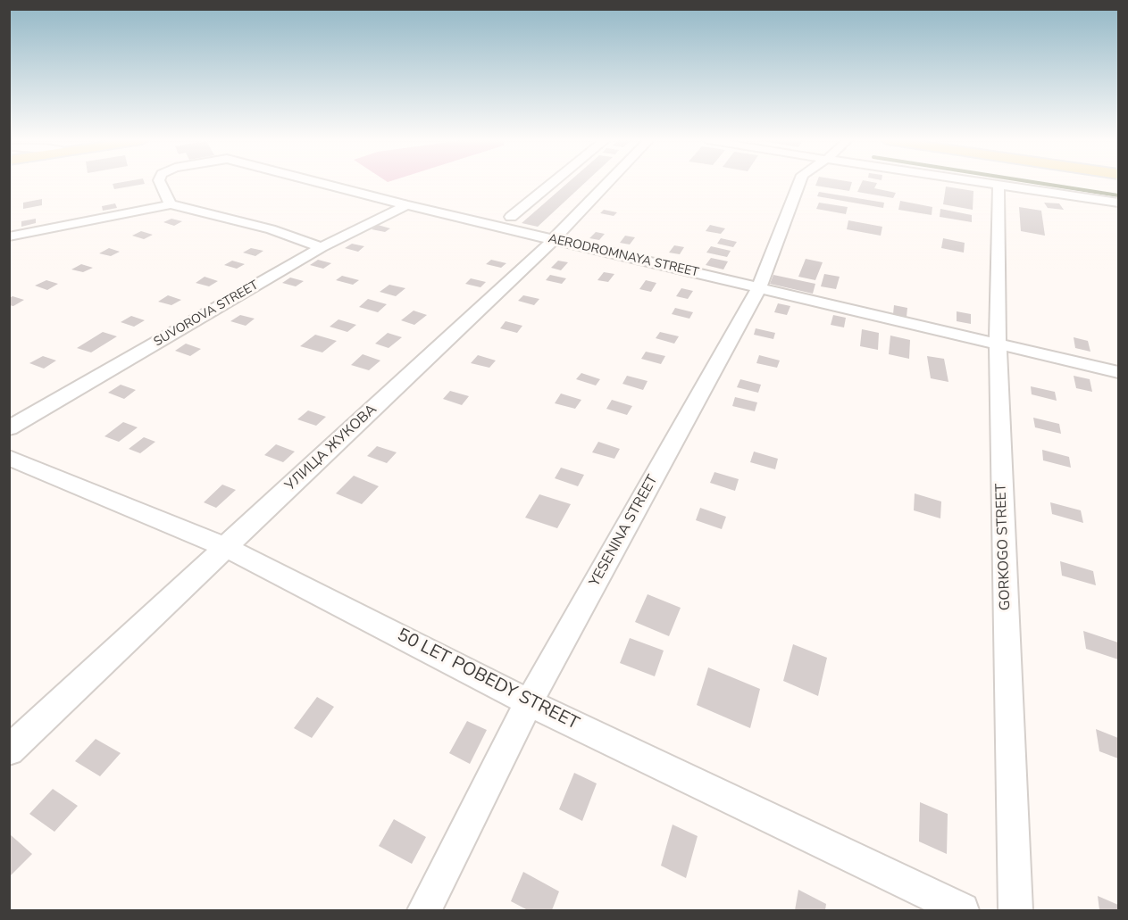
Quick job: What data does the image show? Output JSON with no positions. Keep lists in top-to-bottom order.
{
  "streets": {
    "street": [
      "AERODROMNAYA STREET",
      "SUVOROVA STREET",
      "УЛИЦА ЖУКОВА",
      "YESENINA STREET",
      "GORKOGO STREET",
      "50 LET POBEDY STREET"
    ]
  },
  "crossings": [
    ["AERODROMNAYA STREET", "SUVOROVA STREET"],
    ["AERODROMNAYA STREET", "УЛИЦА ЖУКОВА"],
    ["AERODROMNAYA STREET", "YESENINA STREET"],
    ["AERODROMNAYA STREET", "GORKOGO STREET"],
    ["УЛИЦА ЖУКОВА", "50 LET POBEDY STREET"],
    ["YESENINA STREET", "50 LET POBEDY STREET"]
  ]
}
